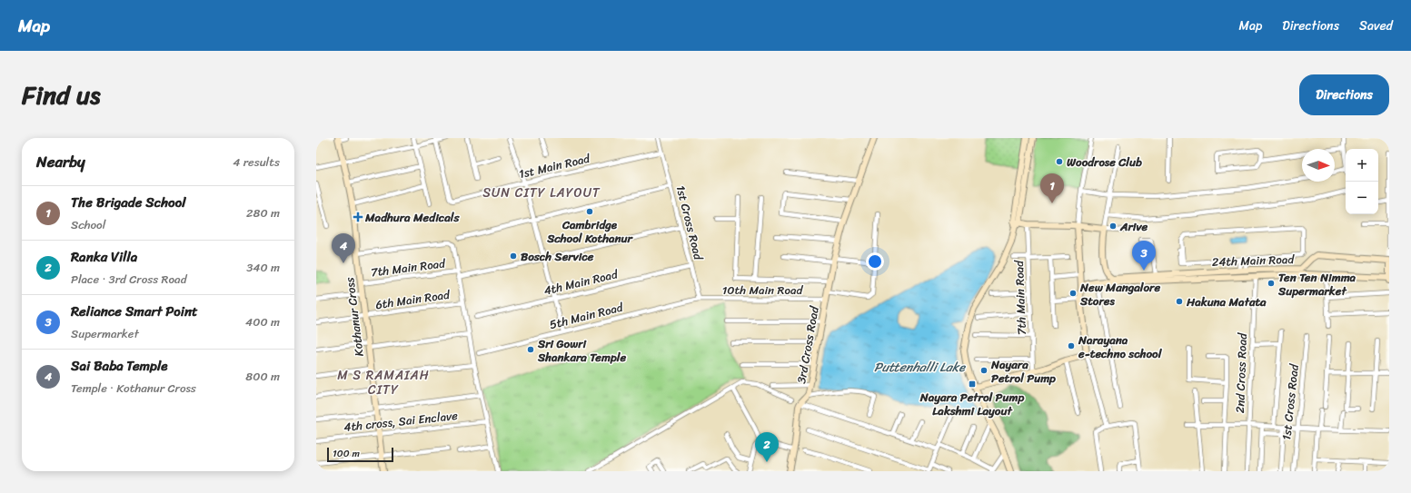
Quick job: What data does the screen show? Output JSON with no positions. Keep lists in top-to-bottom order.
{
  "streets": {
    "street": [
      "1st Main Road",
      "1st Cross Road",
      "24th Main Road",
      "7th Main Road",
      "4th Main Road",
      "10th Main Road",
      "6th Main Road",
      "5th Main Road",
      "Kothanur Cross",
      "3rd Cross Road",
      "2nd Cross Road",
      "4th cross, Sai Enclave"
    ]
  },
  "crossings": [
    ["1st Main Road", "1st Cross Road"],
    ["1st Cross Road", "4th Main Road"],
    ["1st Cross Road", "10th Main Road"],
    ["1st Cross Road", "5th Main Road"],
    ["24th Main Road", "2nd Cross Road"],
    ["7th Main Road", "Kothanur Cross"],
    ["10th Main Road", "5th Main Road"],
    ["10th Main Road", "3rd Cross Road"],
    ["6th Main Road", "Kothanur Cross"],
    ["Kothanur Cross", "4th cross, Sai Enclave"]
  ],
  "districts": ["SUN CITY LAYOUT", "M S RAMAIAH CITY"],
  "water": ["Puttenhalli Lake"],
  "places": {
    "other": [
      "Woodrose Club",
      "Cambridge School Kothanur",
      "Arive",
      "Bosch Service",
      "Ten Ten Nimma Supermarket",
      "New Mangalore Stores",
      "Hakuna Matata",
      "Narayana e-techno school",
      "Sri Gowri Shankara Temple",
      "Nayara Petrol Pump"
    ],
    "health": ["Madhura Medicals"],
    "transit": ["Nayara Petrol Pump Lakshmi Layout"]
  },
  "scale_bar": "100 m",
  "north": "right",
  "page": {
    "header": "Map",
    "nav": ["Map", "Directions", "Saved"],
    "title": "Find us",
    "buttons": "Directions",
    "heading": ["Nearby", "4 results"],
    "map_buttons": ["+", "−"],
    "pins": [
      "1",
      "4",
      "3",
      "2"
    ],
    "list": [
      {
        "mark": "1",
        "name": "The Brigade School",
        "note": "School",
        "value": "280 m"
      },
      {
        "mark": "2",
        "name": "Ranka Villa",
        "note": "Place · 3rd Cross Road",
        "value": "340 m"
      },
      {
        "mark": "3",
        "name": "Reliance Smart Point",
        "note": "Supermarket",
        "value": "400 m"
      },
      {
        "mark": "4",
        "name": "Sai Baba Temple",
        "note": "Temple · Kothanur Cross",
        "value": "800 m"
      }
    ],
    "scale": "100 m"
  }
}
